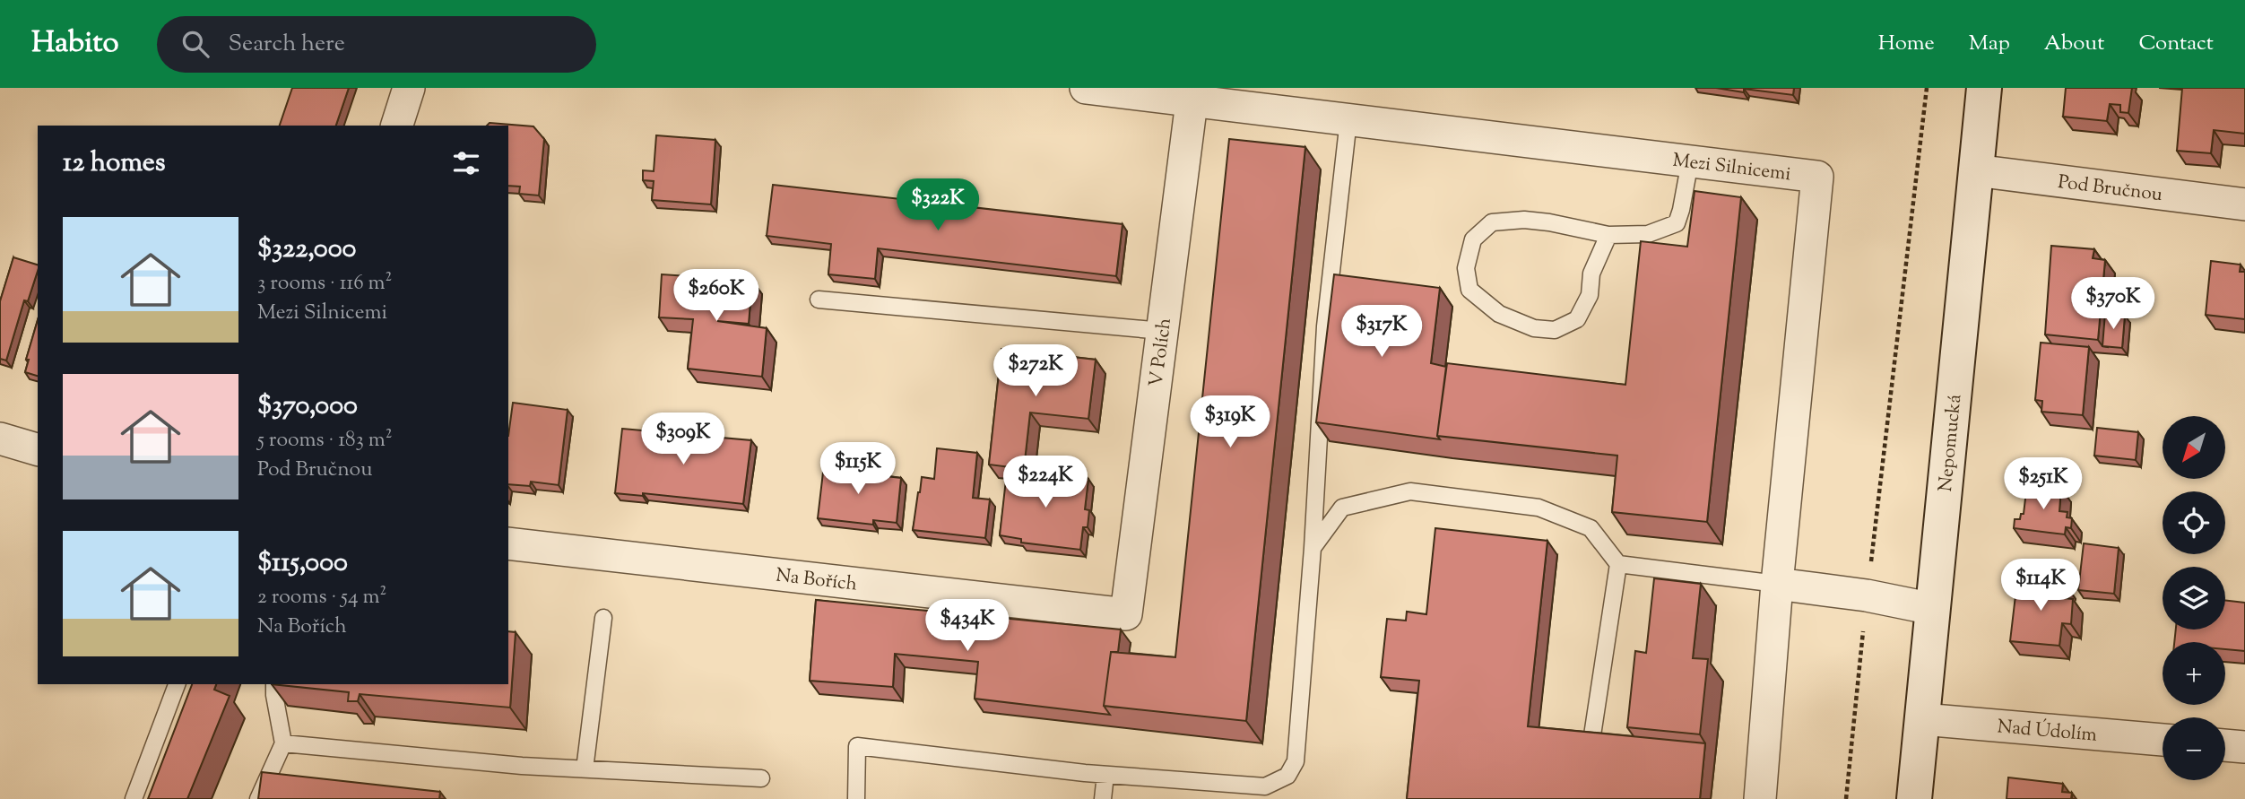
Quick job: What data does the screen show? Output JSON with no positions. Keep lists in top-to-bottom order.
{
  "streets": {
    "street": [
      "Mezi Silnicemi",
      "Pod Bručnou",
      "V Polích",
      "Nepomucká",
      "Na Bořích",
      "Nad Údolím"
    ]
  },
  "crossings": [
    ["Mezi Silnicemi", "V Polích"],
    ["Pod Bručnou", "Nepomucká"],
    ["V Polích", "Na Bořích"],
    ["Nepomucká", "Nad Údolím"]
  ],
  "north": "bottom left",
  "page": {
    "header": "Habito",
    "search": "Search here",
    "nav": [
      "Home",
      "Map",
      "About",
      "Contact"
    ],
    "heading": "12 homes",
    "price": [
      "$322K",
      "$260K",
      "$370K",
      "$317K",
      "$272K",
      "$319K",
      "$309K",
      "$115K",
      "$224K",
      "$251K",
      "$114K",
      "$434K"
    ],
    "list": [
      {
        "name": "$322,000",
        "note": "3 rooms · 116 m² · Mezi Silnicemi"
      },
      {
        "name": "$370,000",
        "note": "5 rooms · 183 m² · Pod Bručnou"
      },
      {
        "name": "$115,000",
        "note": "2 rooms · 54 m² · Na Bořích"
      }
    ],
    "map_buttons": ["+", "−"]
  }
}
